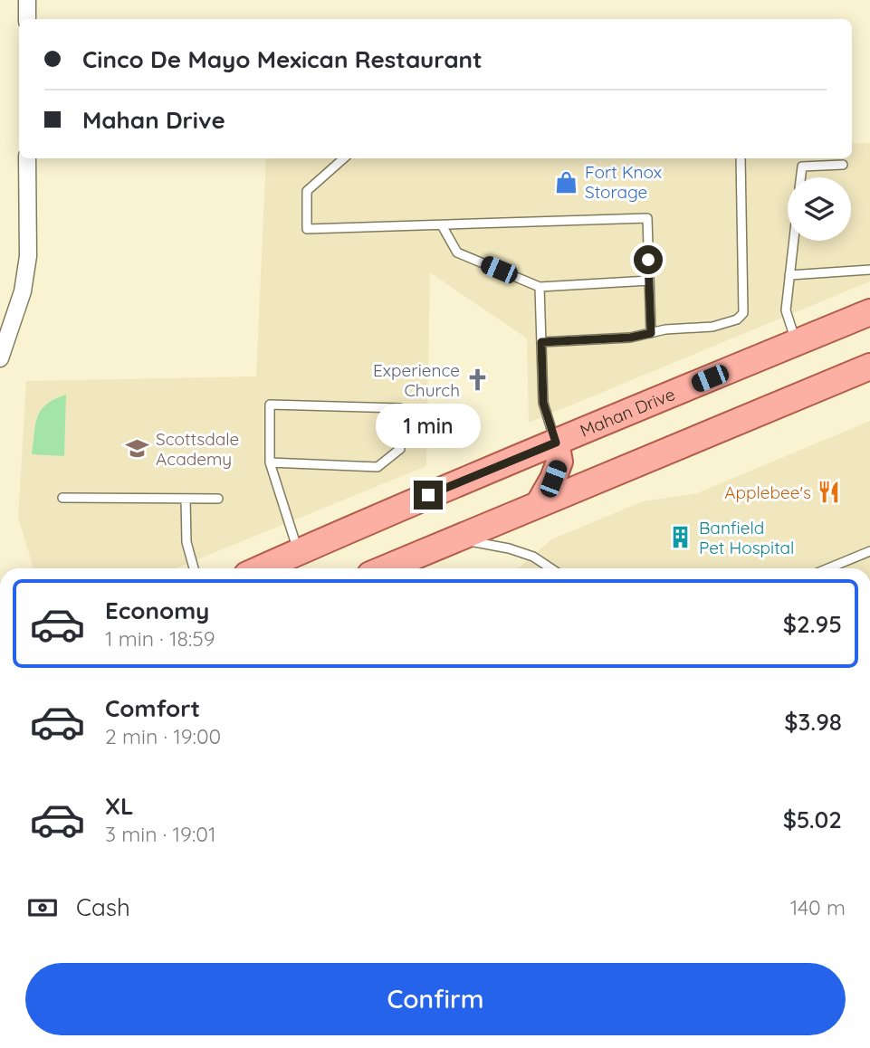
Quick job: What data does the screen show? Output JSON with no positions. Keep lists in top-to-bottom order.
{
  "streets": {
    "main road": ["Mahan Drive"]
  },
  "places": {
    "shop": ["Fort Knox Storage"],
    "church": ["Experience Church"],
    "school or university": ["Scottsdale Academy"],
    "restaurant": ["Applebee's"],
    "building": ["Banfield Pet Hospital"]
  },
  "page": {
    "banner": ["Cinco De Mayo Mexican Restaurant", "Mahan Drive"],
    "bubble": "1 min",
    "list": [
      {
        "name": "Economy",
        "note": "1 min · 18:59",
        "value": "$2.95"
      },
      {
        "name": "Comfort",
        "note": "2 min · 19:00",
        "value": "$3.98"
      },
      {
        "name": "XL",
        "note": "3 min · 19:01",
        "value": "$5.02"
      }
    ],
    "pay": ["Cash", "140 m"],
    "buttons": "Confirm"
  }
}
